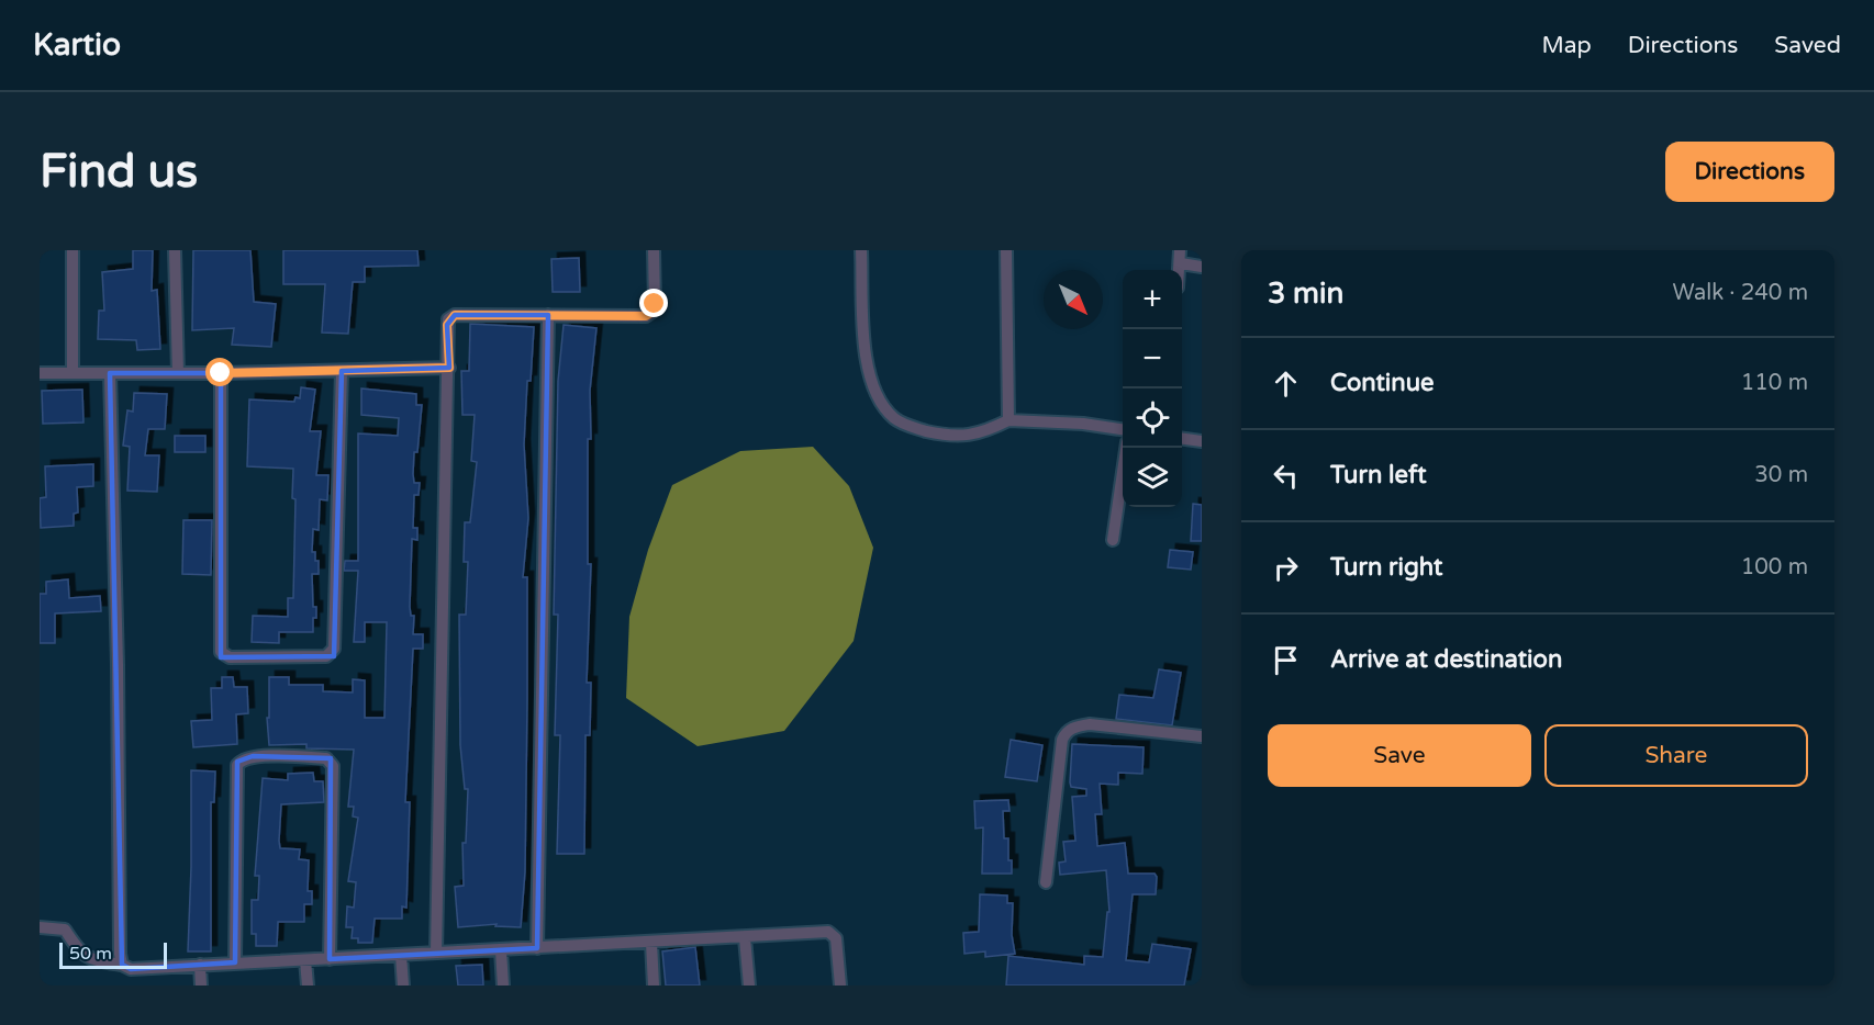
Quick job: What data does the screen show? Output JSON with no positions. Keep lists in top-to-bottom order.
{
  "scale_bar": "50 m",
  "north": "bottom right",
  "page": {
    "header": "Kartio",
    "nav": ["Map", "Directions", "Saved"],
    "buttons": [
      "Directions",
      ["Save", "Share"]
    ],
    "title": "Find us",
    "heading": ["3 min", "Walk · 240 m"],
    "map_buttons": ["+", "−"],
    "list": [
      ["Continue", "110 m"],
      ["Turn left", "30 m"],
      ["Turn right", "100 m"],
      "Arrive at destination"
    ],
    "scale": "50 m"
  }
}
